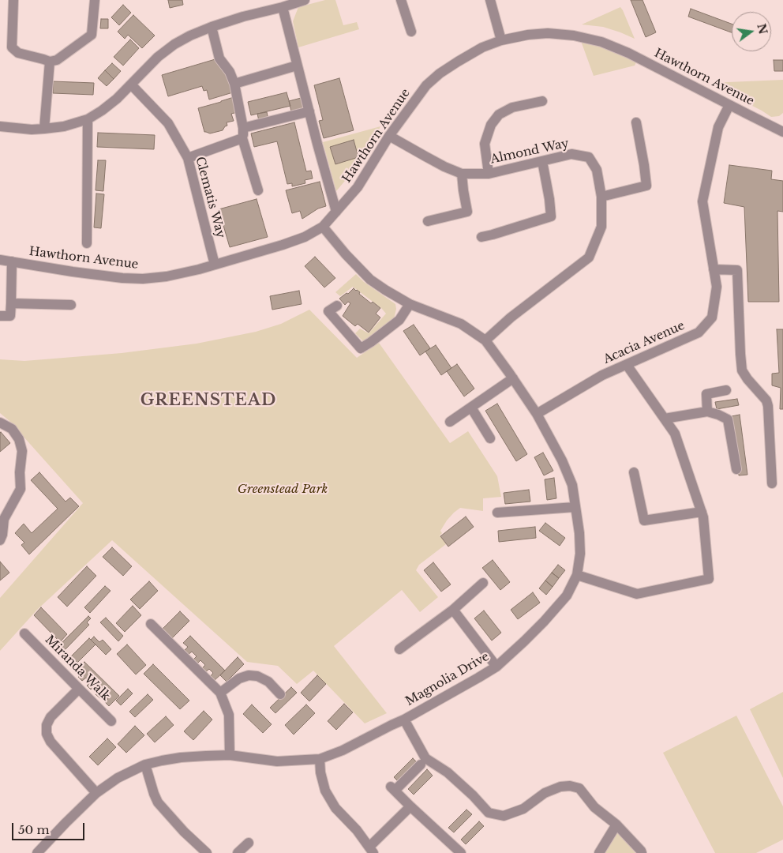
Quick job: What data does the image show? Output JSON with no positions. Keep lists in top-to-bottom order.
{
  "streets": {
    "street": [
      "Hawthorn Avenue",
      "Almond Way",
      "Clematis Way",
      "Acacia Avenue",
      "Miranda Walk",
      "Magnolia Drive"
    ]
  },
  "crossings": [
    ["Hawthorn Avenue", "Almond Way"],
    ["Hawthorn Avenue", "Clematis Way"],
    ["Hawthorn Avenue", "Acacia Avenue"],
    ["Hawthorn Avenue", "Magnolia Drive"],
    ["Almond Way", "Magnolia Drive"],
    ["Acacia Avenue", "Magnolia Drive"]
  ],
  "districts": ["GREENSTEAD"],
  "parks": ["Greenstead Park"],
  "scale_bar": "50 m",
  "north": "right"
}
